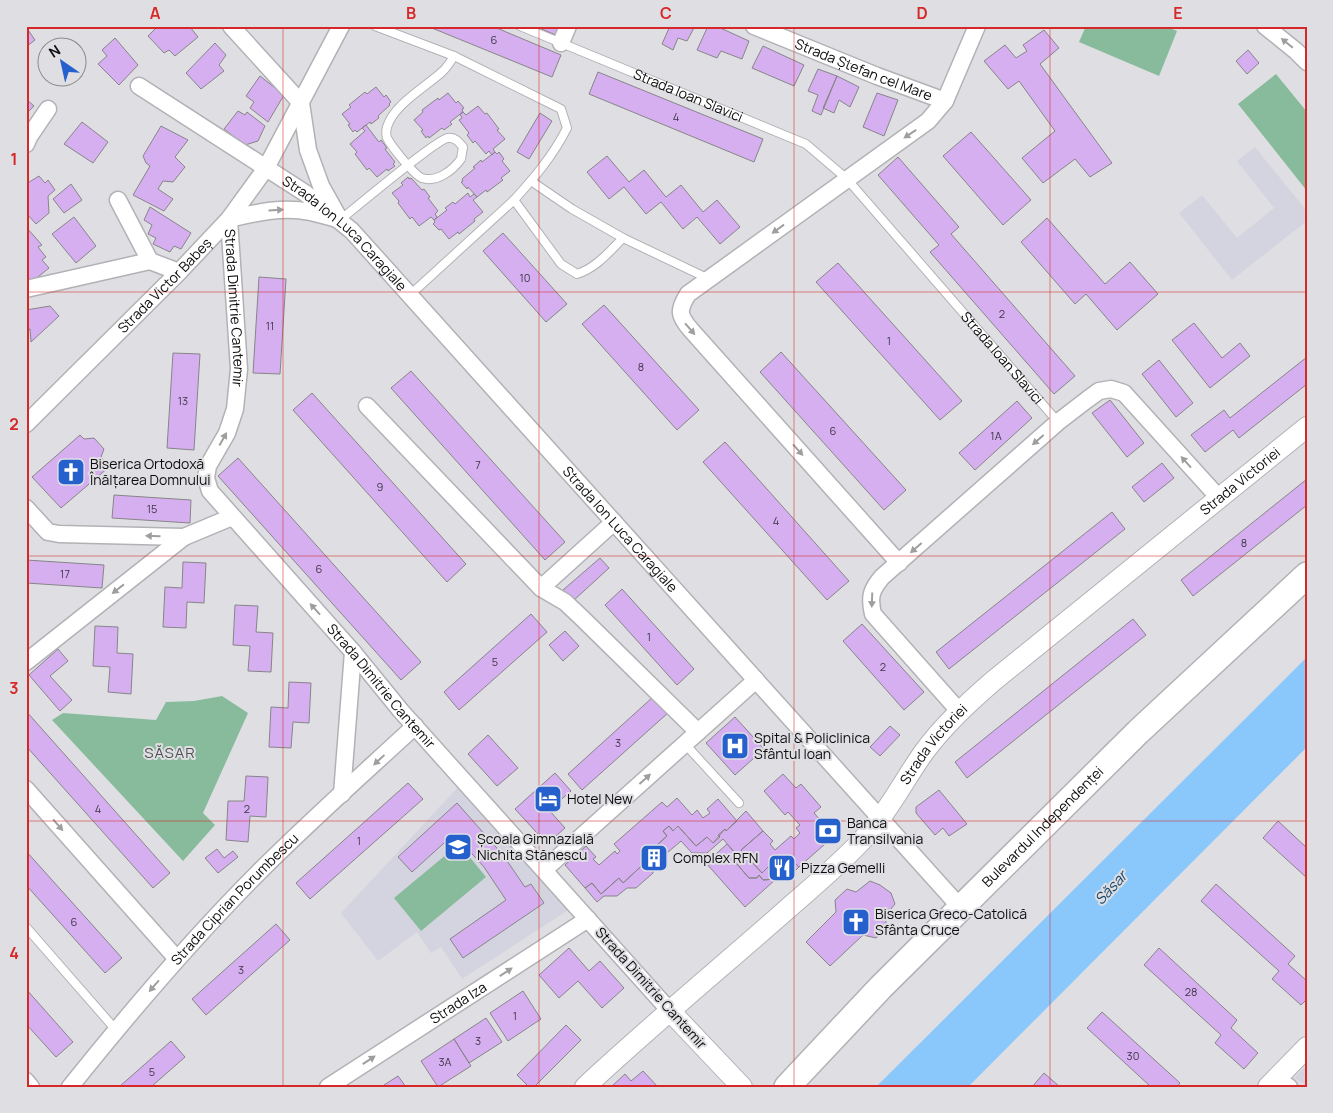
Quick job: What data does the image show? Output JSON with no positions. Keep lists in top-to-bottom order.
{
  "streets": {
    "main road": ["Bulevardul Independenței"],
    "street": [
      "Strada Ștefan cel Mare",
      "Strada Ion Luca Caragiale",
      "Strada Victor Babeș",
      "Strada Dimitrie Cantemir",
      "Strada Victoriei",
      "Strada Ciprian Porumbescu",
      "Strada Iza"
    ],
    "lane": ["Strada Ioan Slavici"]
  },
  "crossings": [
    ["Strada Ion Luca Caragiale", "Strada Victor Babeș"],
    ["Strada Ion Luca Caragiale", "Strada Victoriei"],
    ["Strada Ion Luca Caragiale", "Bulevardul Independenței"],
    ["Strada Victor Babeș", "Strada Dimitrie Cantemir"],
    ["Strada Dimitrie Cantemir", "Strada Victoriei"],
    ["Strada Dimitrie Cantemir", "Strada Ciprian Porumbescu"],
    ["Strada Dimitrie Cantemir", "Strada Iza"]
  ],
  "one_way": ["Strada Dimitrie Cantemir", "Strada Ciprian Porumbescu", "Strada Iza"],
  "districts": ["SĂSAR"],
  "water": ["Săsar"],
  "places": {
    "church": ["Biserica Ortodoxă Înălțarea Domnului", "Biserica Greco-Catolică Sfânta Cruce"],
    "hospital": ["Spital & Policlinica Sfântul Ioan"],
    "hotel": ["Hotel New"],
    "bank": ["Banca Transilvania"],
    "school or university": ["Școala Gimnazială Nichita Stănescu"],
    "building": ["Complex RFN"],
    "restaurant": ["Pizza Gemelli"]
  },
  "house_numbers": [
    "6",
    "4",
    "10",
    "2",
    "11",
    "1",
    "8",
    "13",
    "6",
    "1A",
    "7",
    "9",
    "15",
    "4",
    "8",
    "6",
    "17",
    "1",
    "5",
    "2",
    "3",
    "4",
    "2",
    "1",
    "6",
    "3",
    "28",
    "1",
    "3",
    "30",
    "3A",
    "5"
  ],
  "north": "top left",
  "grid": {
    "columns": [
      "A",
      "B",
      "C",
      "D",
      "E"
    ],
    "rows": [
      "1",
      "2",
      "3",
      "4"
    ]
  }
}
